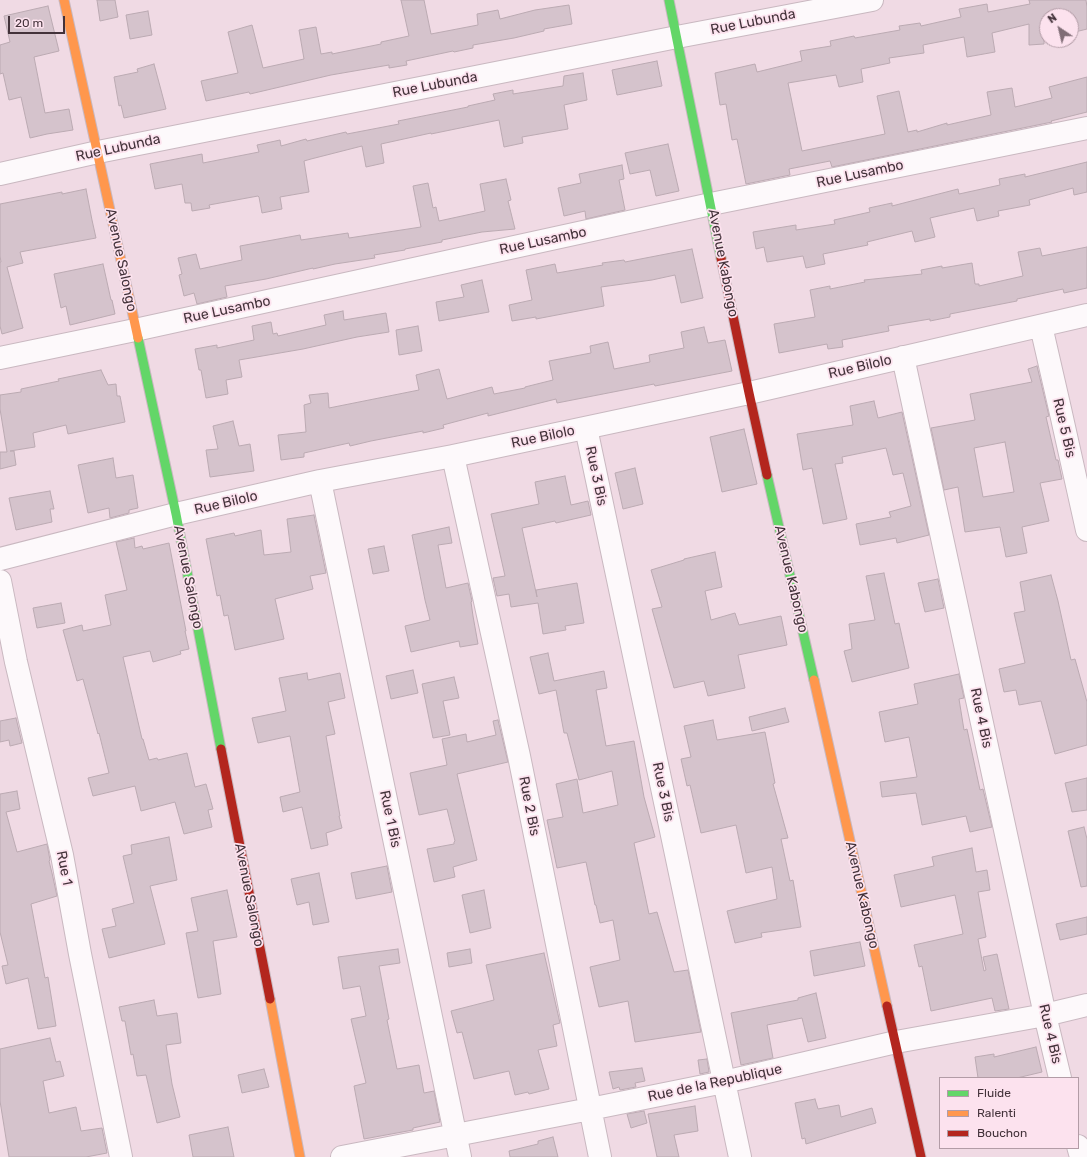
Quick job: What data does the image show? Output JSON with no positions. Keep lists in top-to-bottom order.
{
  "streets": {
    "street": [
      "Rue Lubunda",
      "Rue Lusambo",
      "Avenue Salongo",
      "Avenue Kabongo",
      "Rue Bilolo",
      "Rue 5 Bis",
      "Rue 3 Bis",
      "Rue 4 Bis",
      "Rue 2 Bis",
      "Rue 1 Bis",
      "Rue 1",
      "Rue de la Republique"
    ]
  },
  "crossings": [
    ["Rue Lubunda", "Avenue Salongo"],
    ["Rue Lubunda", "Avenue Kabongo"],
    ["Rue Lusambo", "Avenue Salongo"],
    ["Rue Lusambo", "Avenue Kabongo"],
    ["Avenue Salongo", "Rue Bilolo"],
    ["Avenue Kabongo", "Rue Bilolo"],
    ["Avenue Kabongo", "Rue de la Republique"],
    ["Rue Bilolo", "Rue 5 Bis"],
    ["Rue Bilolo", "Rue 3 Bis"],
    ["Rue Bilolo", "Rue 4 Bis"],
    ["Rue Bilolo", "Rue 2 Bis"],
    ["Rue Bilolo", "Rue 1 Bis"],
    ["Rue 3 Bis", "Rue de la Republique"],
    ["Rue 4 Bis", "Rue de la Republique"],
    ["Rue 2 Bis", "Rue de la Republique"],
    ["Rue 1 Bis", "Rue de la Republique"]
  ],
  "legend": ["Fluide", "Ralenti", "Bouchon"],
  "scale_bar": "20 m",
  "north": "top left"
}
